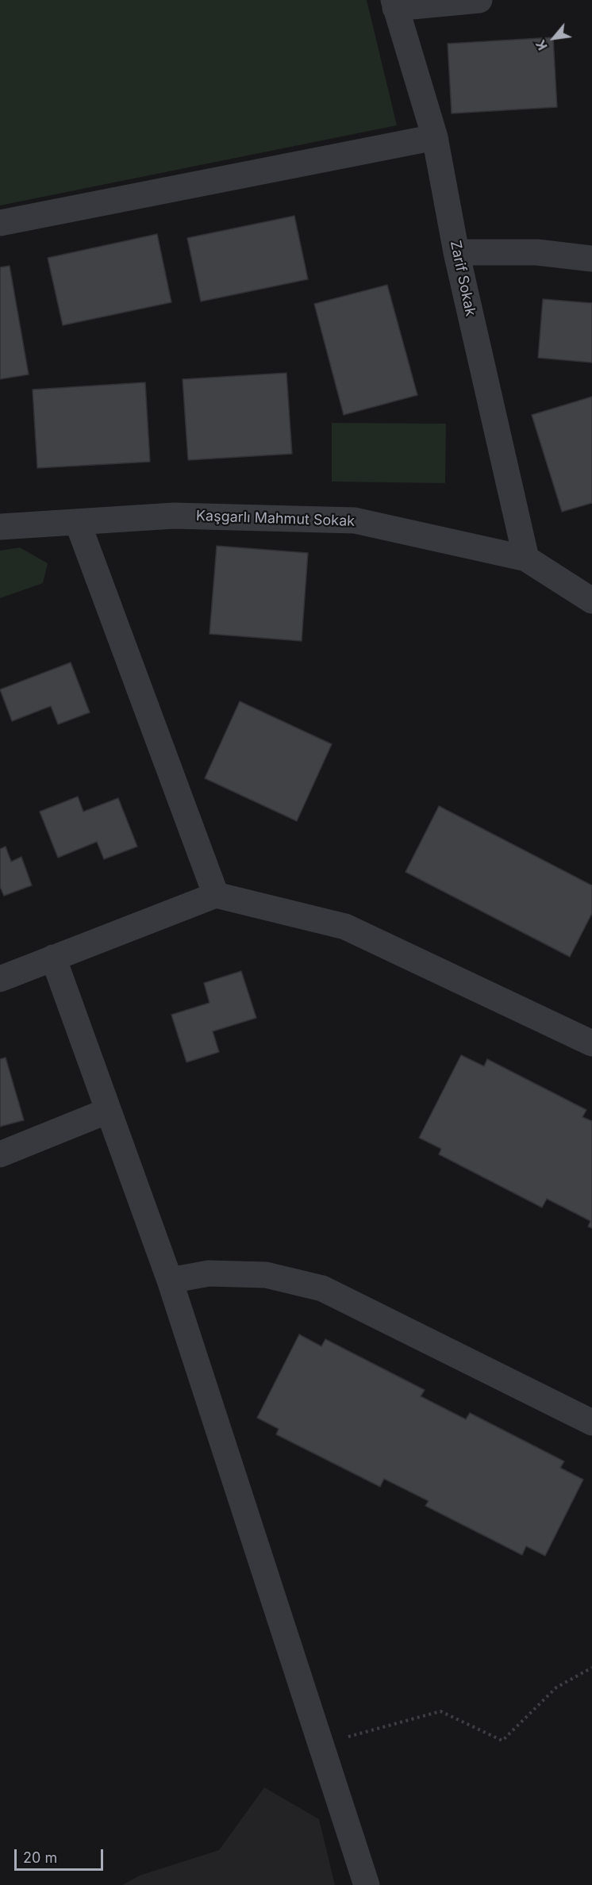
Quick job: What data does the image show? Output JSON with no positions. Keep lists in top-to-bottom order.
{
  "streets": {
    "street": ["Zarif Sokak", "Kaşgarlı Mahmut Sokak"]
  },
  "crossings": [
    ["Zarif Sokak", "Kaşgarlı Mahmut Sokak"]
  ],
  "scale_bar": "20 m",
  "north": "bottom left"
}
